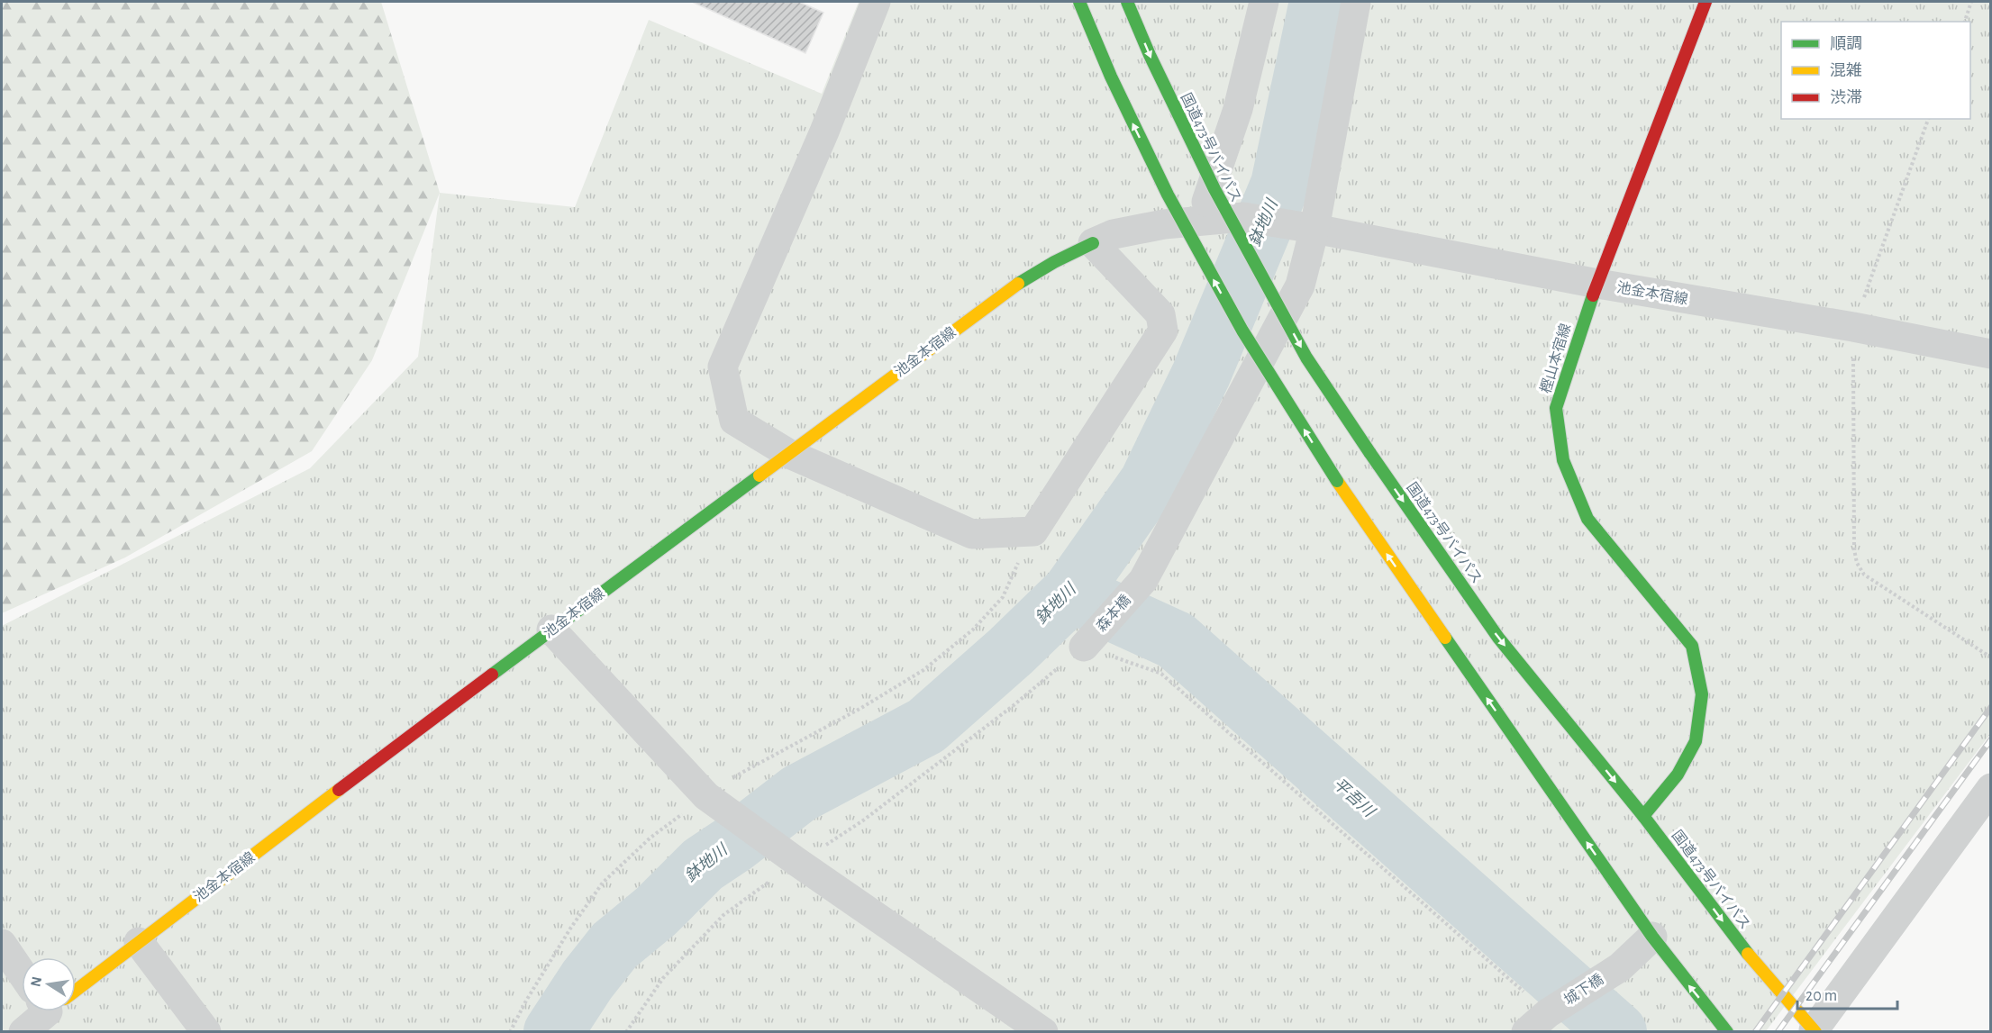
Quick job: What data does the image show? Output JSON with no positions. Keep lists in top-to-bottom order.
{
  "streets": {
    "main road": ["国道473号バイパス", "池金本宿線", "樫山本宿線"],
    "street": ["森本橋", "城下橋"]
  },
  "crossings": [
    ["国道473号バイパス", "樫山本宿線"],
    ["池金本宿線", "樫山本宿線"],
    ["池金本宿線", "森本橋"]
  ],
  "water": ["鉢地川", "平吾川"],
  "legend": ["順調", "混雑", "渋滞"],
  "scale_bar": "20 m",
  "north": "left"
}
